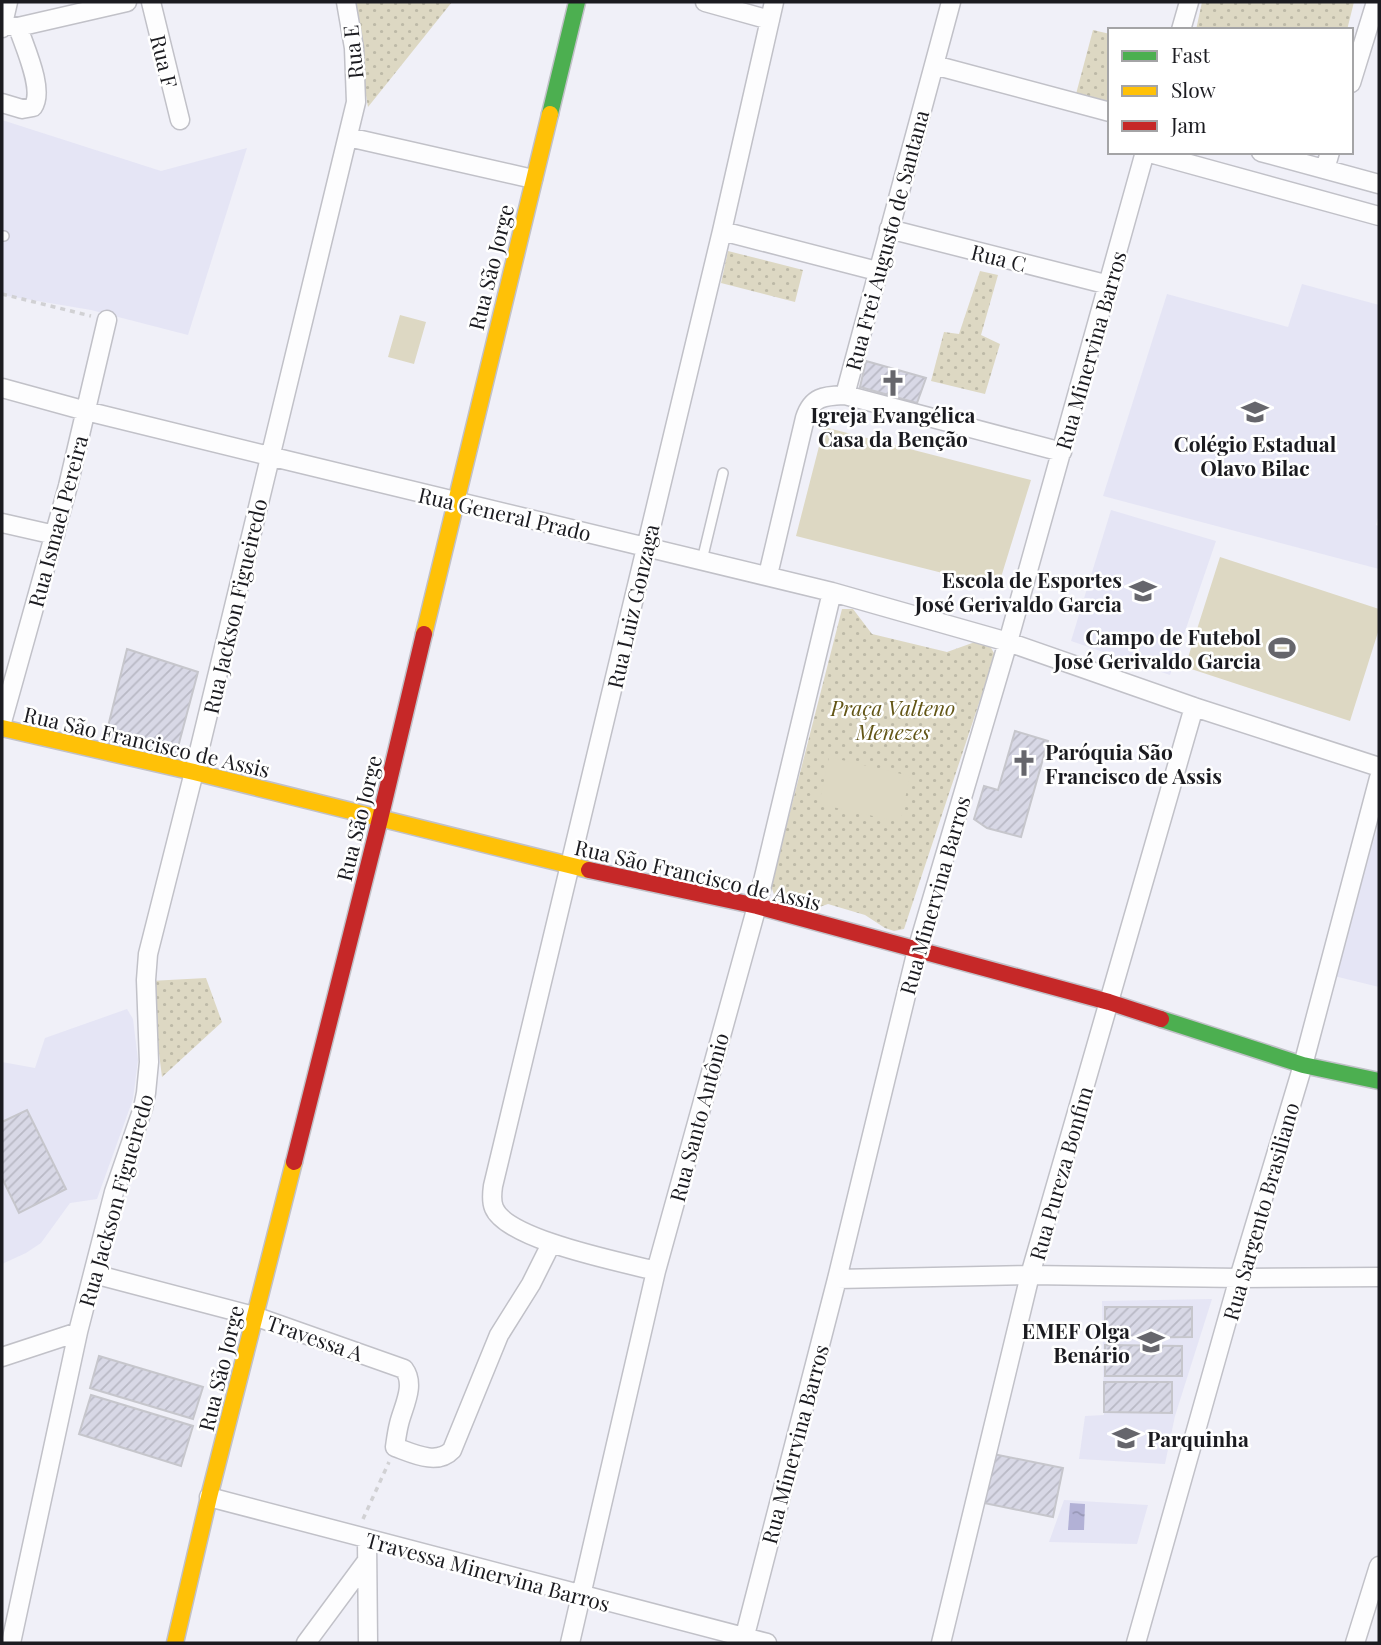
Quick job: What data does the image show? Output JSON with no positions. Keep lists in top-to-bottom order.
{
  "streets": {
    "street": [
      "Rua E",
      "Rua F",
      "Rua Frei Augusto de Santana",
      "Rua C",
      "Rua São Jorge",
      "Rua Minervina Barros",
      "Rua General Prado",
      "Rua Ismael Pereira",
      "Rua Jackson Figueiredo",
      "Rua Luiz Gonzaga",
      "Rua São Francisco de Assis",
      "Rua Santo Antônio",
      "Rua Pureza Bonfim",
      "Rua Sargento Brasiliano",
      "Travessa A",
      "Travessa Minervina Barros"
    ]
  },
  "crossings": [
    ["Rua E", "Rua Jackson Figueiredo"],
    ["Rua Frei Augusto de Santana", "Rua C"],
    ["Rua Frei Augusto de Santana", "Rua General Prado"],
    ["Rua C", "Rua Minervina Barros"],
    ["Rua São Jorge", "Rua General Prado"],
    ["Rua São Jorge", "Rua São Francisco de Assis"],
    ["Rua São Jorge", "Travessa A"],
    ["Rua São Jorge", "Travessa Minervina Barros"],
    ["Rua Minervina Barros", "Rua General Prado"],
    ["Rua Minervina Barros", "Rua São Francisco de Assis"],
    ["Rua Minervina Barros", "Travessa Minervina Barros"],
    ["Rua General Prado", "Rua Ismael Pereira"],
    ["Rua General Prado", "Rua Jackson Figueiredo"],
    ["Rua General Prado", "Rua Luiz Gonzaga"],
    ["Rua General Prado", "Rua Santo Antônio"],
    ["Rua General Prado", "Rua Pureza Bonfim"],
    ["Rua Jackson Figueiredo", "Rua São Francisco de Assis"],
    ["Rua Jackson Figueiredo", "Travessa A"],
    ["Rua Luiz Gonzaga", "Rua São Francisco de Assis"],
    ["Rua São Francisco de Assis", "Rua Santo Antônio"],
    ["Rua São Francisco de Assis", "Rua Pureza Bonfim"],
    ["Rua São Francisco de Assis", "Rua Sargento Brasiliano"],
    ["Rua Santo Antônio", "Travessa Minervina Barros"]
  ],
  "parks": ["Praça Valteno Menezes"],
  "places": {
    "church": ["Igreja Evangélica Casa da Benção", "Paróquia São Francisco de Assis"],
    "school or university": [
      "Colégio Estadual Olavo Bilac",
      "Escola de Esportes José Gerivaldo Garcia",
      "EMEF Olga Benário",
      "Parquinha"
    ],
    "sports": ["Campo de Futebol José Gerivaldo Garcia"]
  },
  "legend": ["Fast", "Slow", "Jam"]
}
